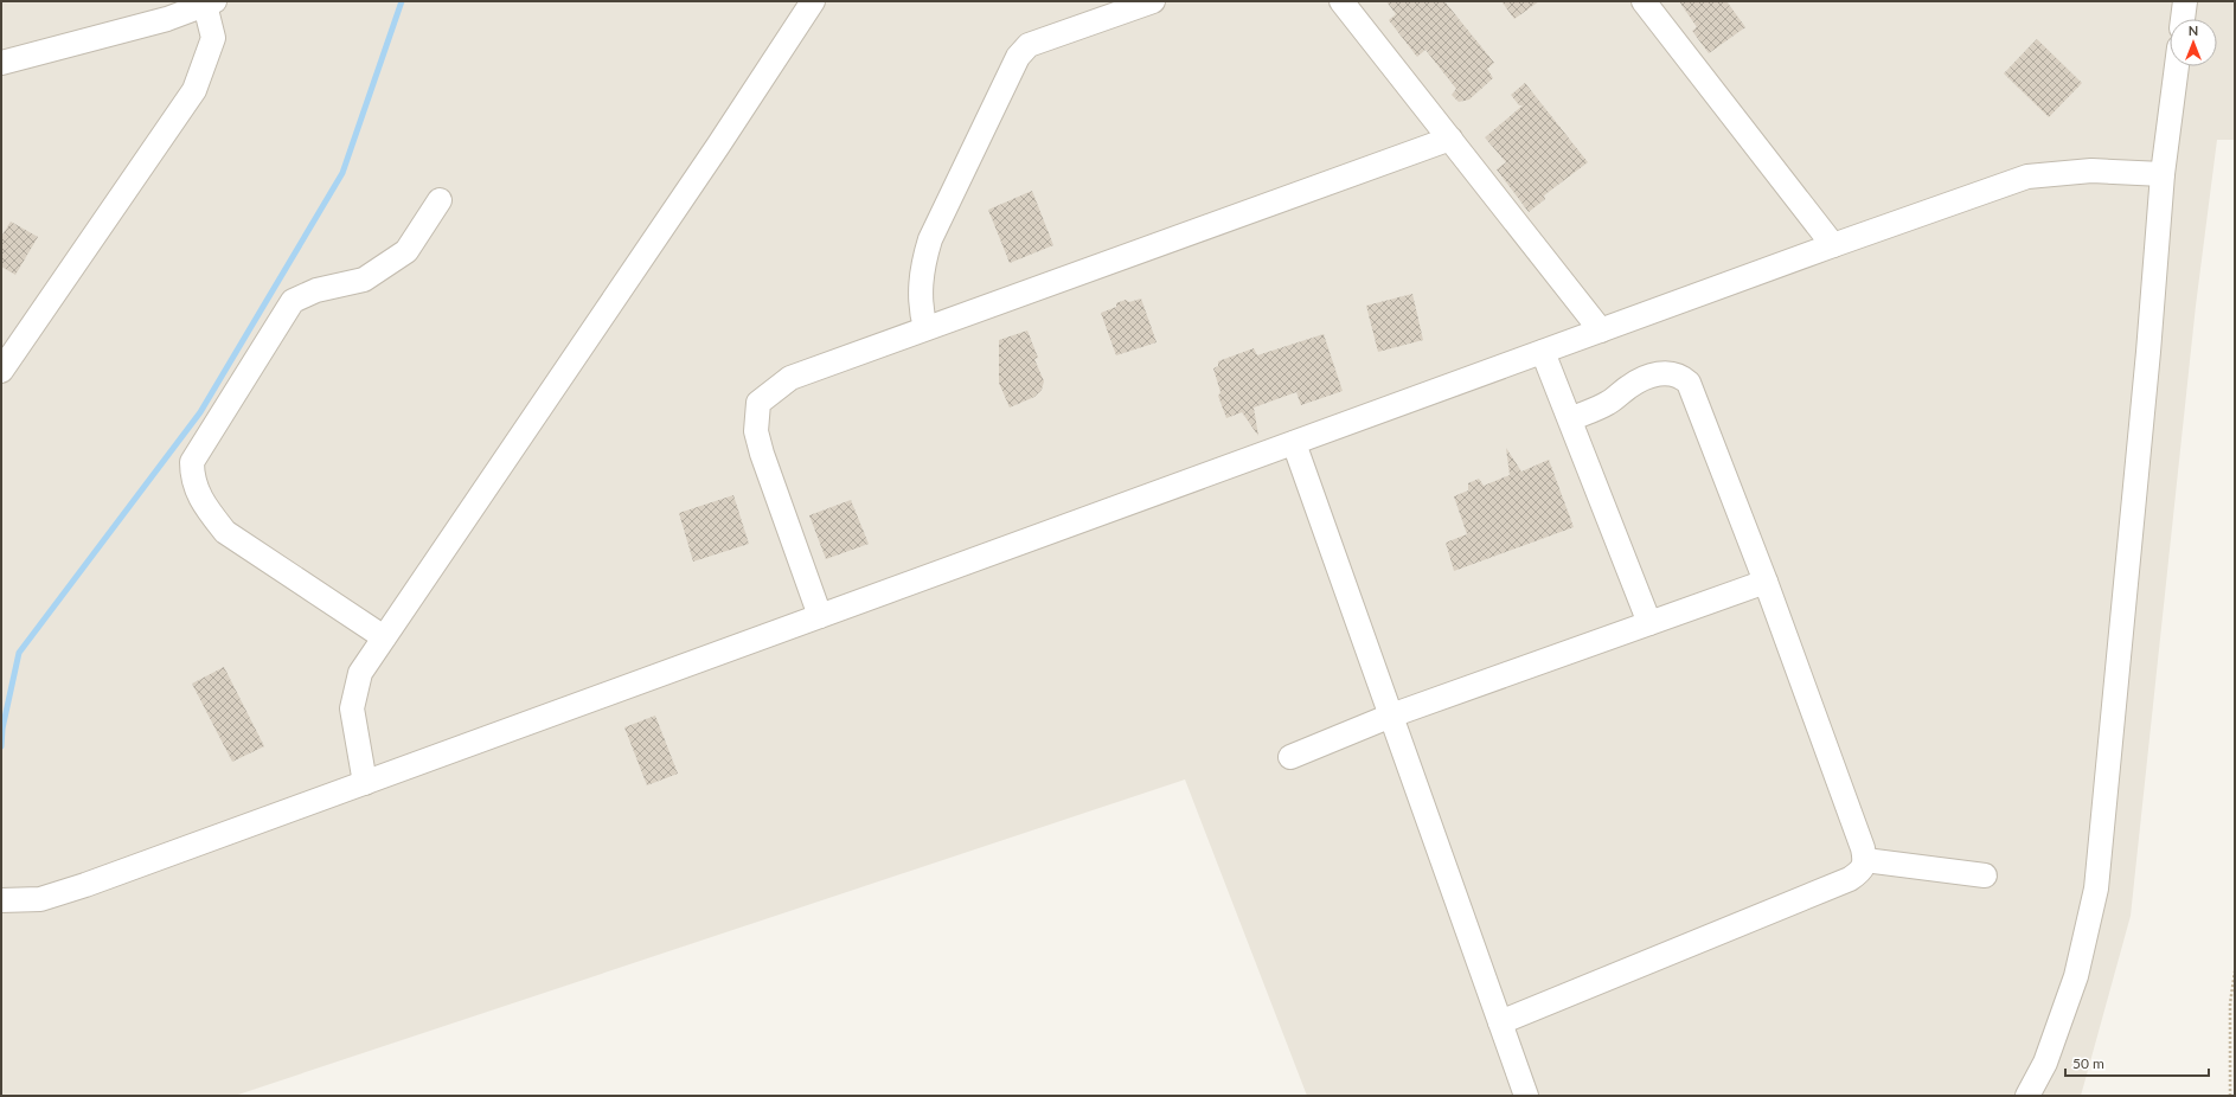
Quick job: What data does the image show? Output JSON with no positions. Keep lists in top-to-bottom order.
{
  "scale_bar": "50 m",
  "north": "top"
}
